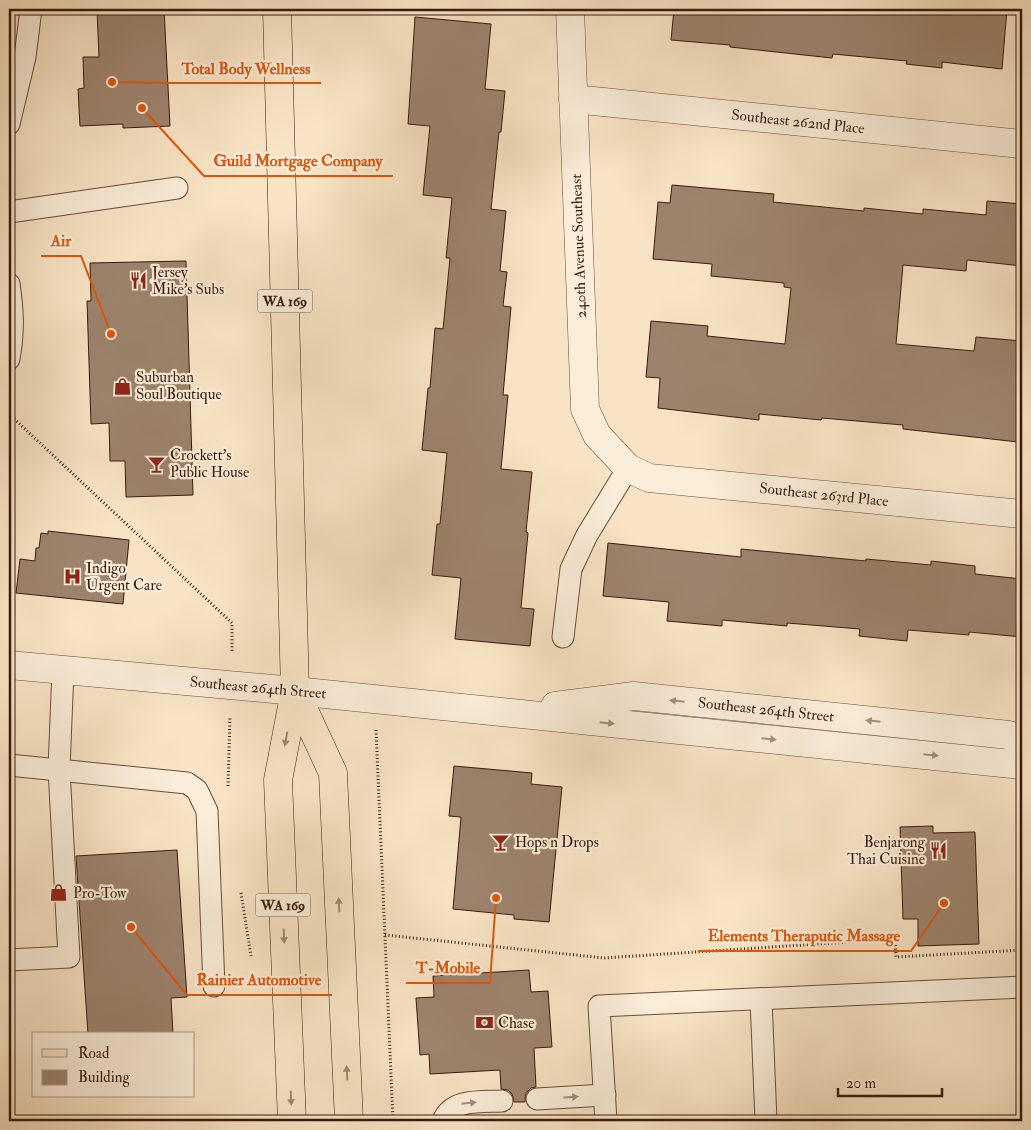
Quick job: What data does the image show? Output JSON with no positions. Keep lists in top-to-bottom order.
{
  "streets": {
    "main road": ["WA 169"],
    "street": [
      "Southeast 262nd Place",
      "240th Avenue Southeast",
      "Southeast 263rd Place",
      "Southeast 264th Street"
    ]
  },
  "crossings": [
    ["Southeast 262nd Place", "240th Avenue Southeast"],
    ["240th Avenue Southeast", "Southeast 263rd Place"],
    ["WA 169", "Southeast 264th Street"]
  ],
  "places": {
    "other": [
      "Total Body Wellness",
      "Guild Mortgage Company",
      "Air",
      "T-Mobile",
      "Elements Theraputic Massage",
      "Rainier Automotive"
    ],
    "restaurant": ["Jersey Mike's Subs", "Benjarong Thai Cuisine"],
    "shop": ["Suburban Soul Boutique", "Pro-Tow"],
    "bar": ["Crockett's Public House", "Hops n Drops"],
    "hospital": ["Indigo Urgent Care"],
    "bank": ["Chase"]
  },
  "legend": ["Road", "Building"],
  "scale_bar": "20 m"
}
